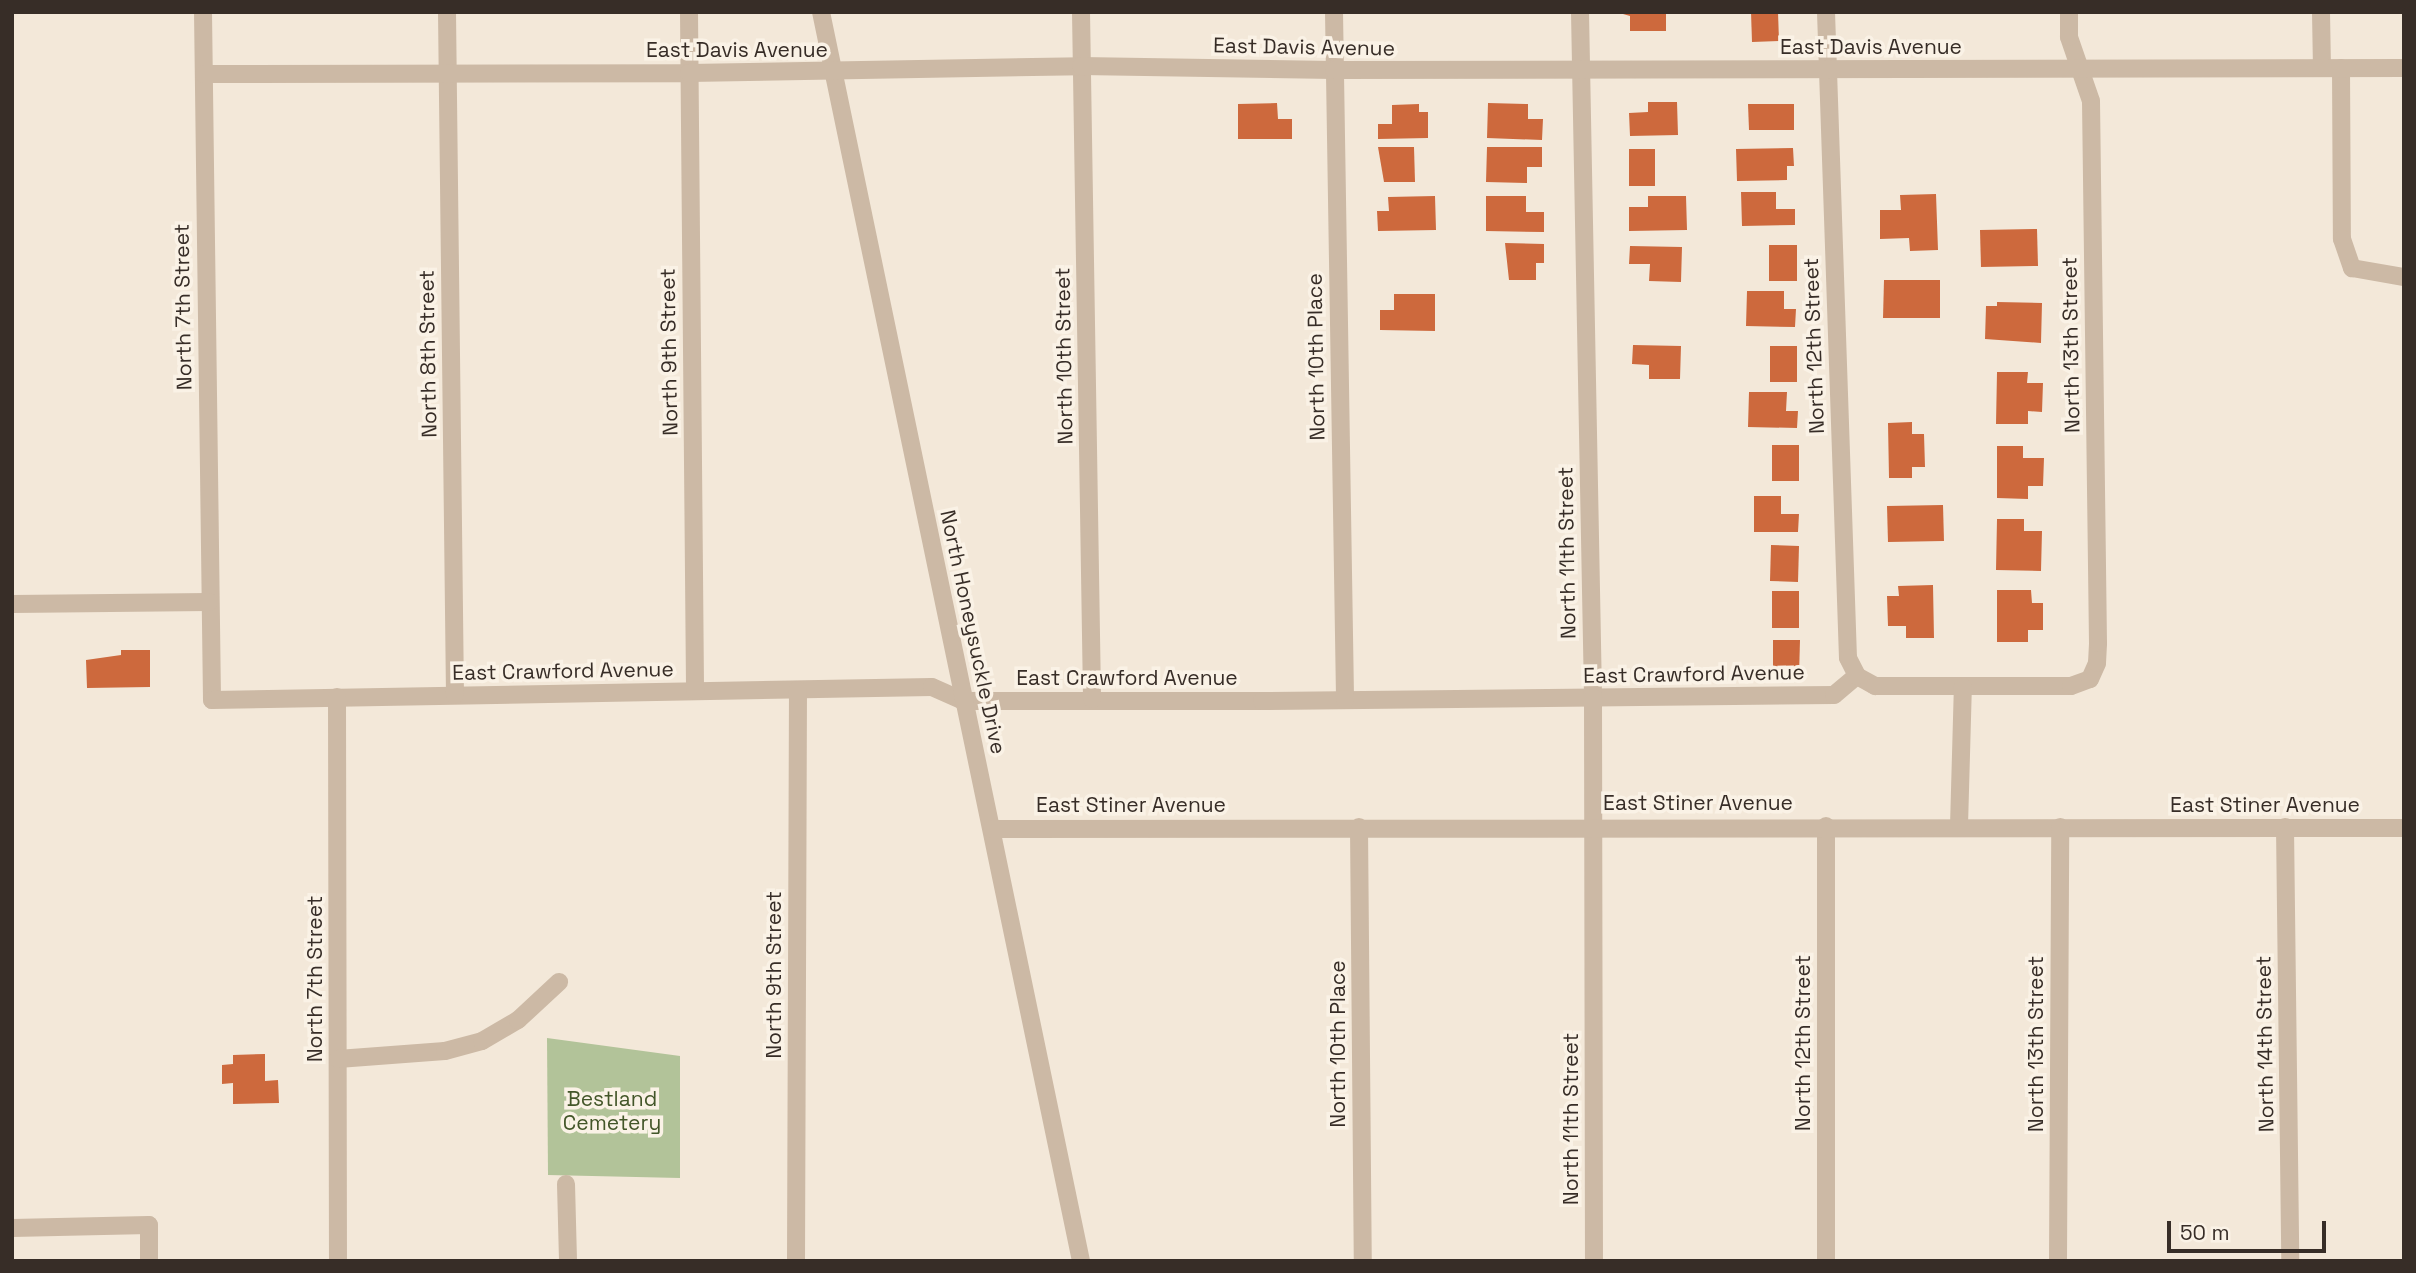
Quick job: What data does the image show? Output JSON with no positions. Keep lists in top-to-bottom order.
{
  "streets": {
    "street": [
      "East Davis Avenue",
      "North 7th Street",
      "North 13th Street",
      "North 12th Street",
      "North 9th Street",
      "North 8th Street",
      "North 10th Street",
      "North 10th Place",
      "North 11th Street",
      "North Honeysuckle Drive",
      "East Crawford Avenue",
      "East Stiner Avenue",
      "North 14th Street"
    ]
  },
  "crossings": [
    ["East Davis Avenue", "North 7th Street"],
    ["East Davis Avenue", "North 13th Street"],
    ["East Davis Avenue", "North 12th Street"],
    ["East Davis Avenue", "North 9th Street"],
    ["East Davis Avenue", "North 8th Street"],
    ["East Davis Avenue", "North 10th Street"],
    ["East Davis Avenue", "North 10th Place"],
    ["East Davis Avenue", "North 11th Street"],
    ["East Davis Avenue", "North Honeysuckle Drive"],
    ["North 7th Street", "East Crawford Avenue"],
    ["North 13th Street", "East Stiner Avenue"],
    ["North 12th Street", "East Crawford Avenue"],
    ["North 12th Street", "East Stiner Avenue"],
    ["North 9th Street", "East Crawford Avenue"],
    ["North 8th Street", "East Crawford Avenue"],
    ["North 10th Street", "East Crawford Avenue"],
    ["North 10th Place", "East Crawford Avenue"],
    ["North 10th Place", "East Stiner Avenue"],
    ["North 11th Street", "East Crawford Avenue"],
    ["North 11th Street", "East Stiner Avenue"],
    ["North Honeysuckle Drive", "East Crawford Avenue"],
    ["North Honeysuckle Drive", "East Stiner Avenue"],
    ["East Stiner Avenue", "North 14th Street"]
  ],
  "parks": ["Bestland Cemetery"],
  "scale_bar": "50 m"
}
